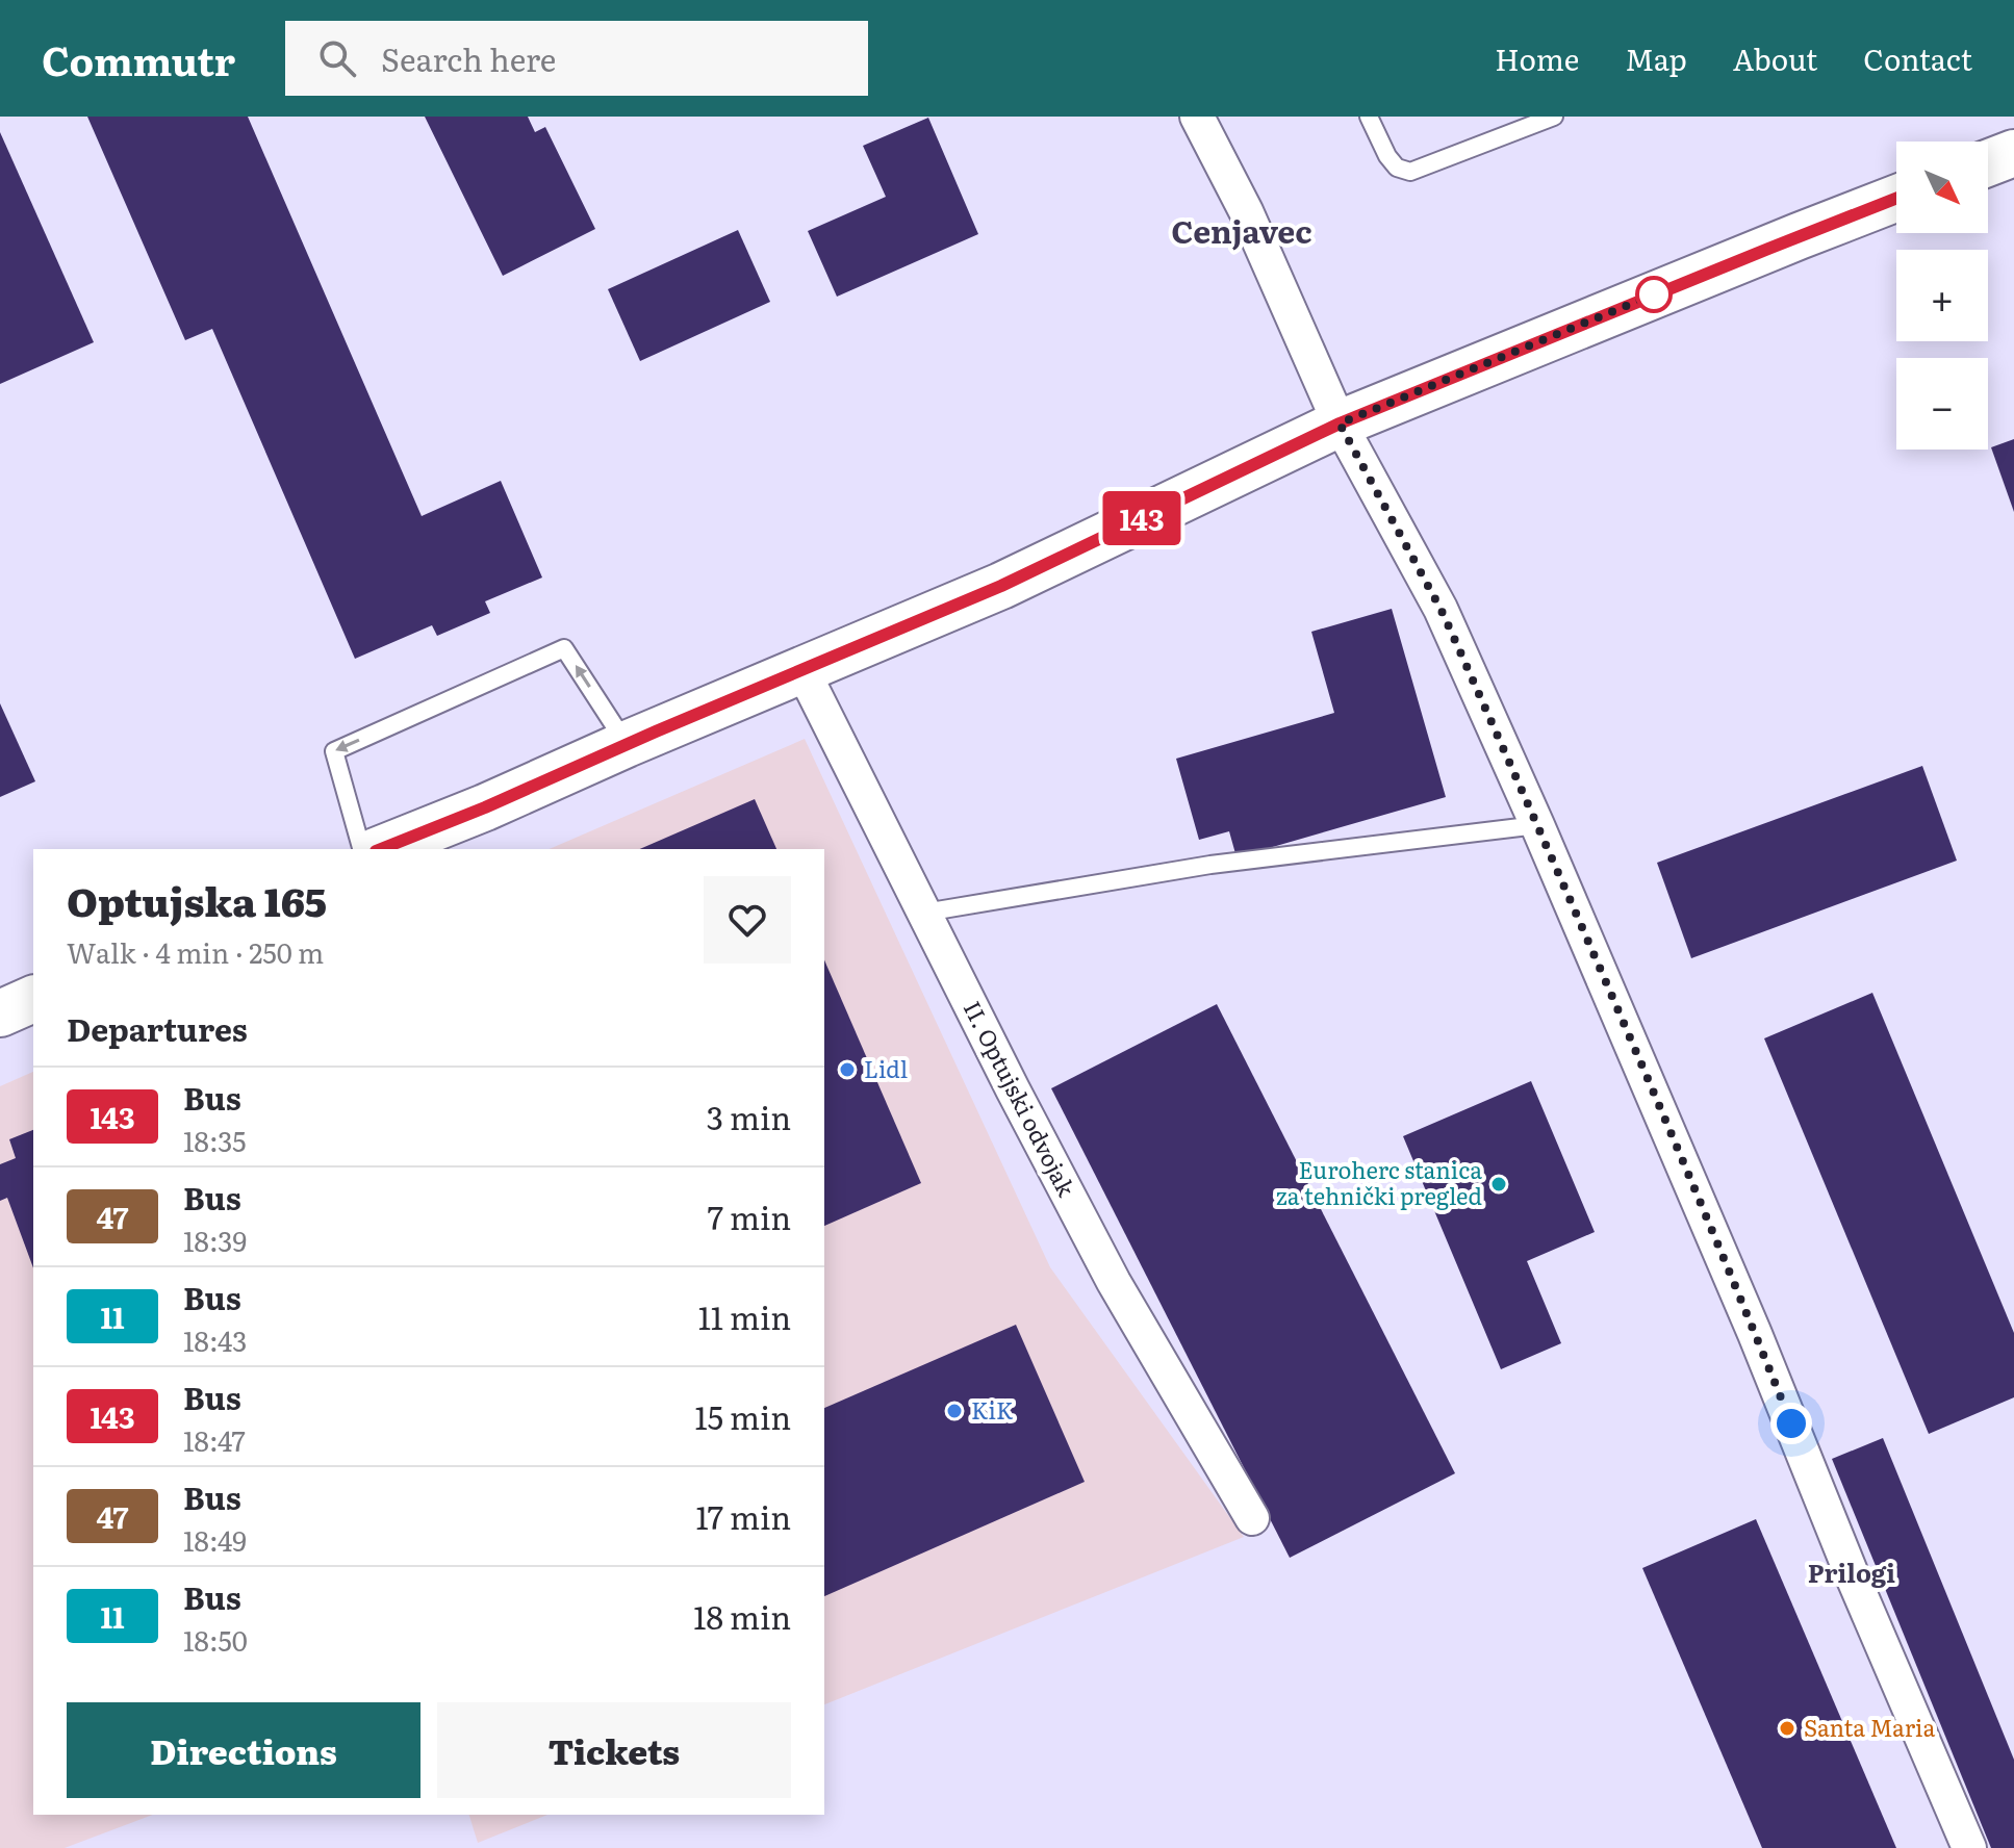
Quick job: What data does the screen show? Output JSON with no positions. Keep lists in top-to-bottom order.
{
  "streets": {
    "street": ["II. Optujski odvojak"]
  },
  "districts": ["Cenjavec", "Prilogi"],
  "places": [
    "Lidl",
    "Euroherc stanica za tehnički pregled",
    "KiK",
    "Santa Maria"
  ],
  "lines": ["bus line 143"],
  "north": "bottom right",
  "page": {
    "header": "Commutr",
    "search": "Search here",
    "nav": [
      "Home",
      "Map",
      "About",
      "Contact"
    ],
    "on_map": "143",
    "map_buttons": ["+", "−"],
    "heading": [
      ["Optujska 165", "Walk · 4 min · 250 m"],
      "Departures"
    ],
    "list": [
      {
        "mark": "143",
        "name": "Bus",
        "note": "18:35",
        "value": "3 min"
      },
      {
        "mark": "47",
        "name": "Bus",
        "note": "18:39",
        "value": "7 min"
      },
      {
        "mark": "11",
        "name": "Bus",
        "note": "18:43",
        "value": "11 min"
      },
      {
        "mark": "143",
        "name": "Bus",
        "note": "18:47",
        "value": "15 min"
      },
      {
        "mark": "47",
        "name": "Bus",
        "note": "18:49",
        "value": "17 min"
      },
      {
        "mark": "11",
        "name": "Bus",
        "note": "18:50",
        "value": "18 min"
      }
    ],
    "buttons": ["Directions", "Tickets"]
  }
}
